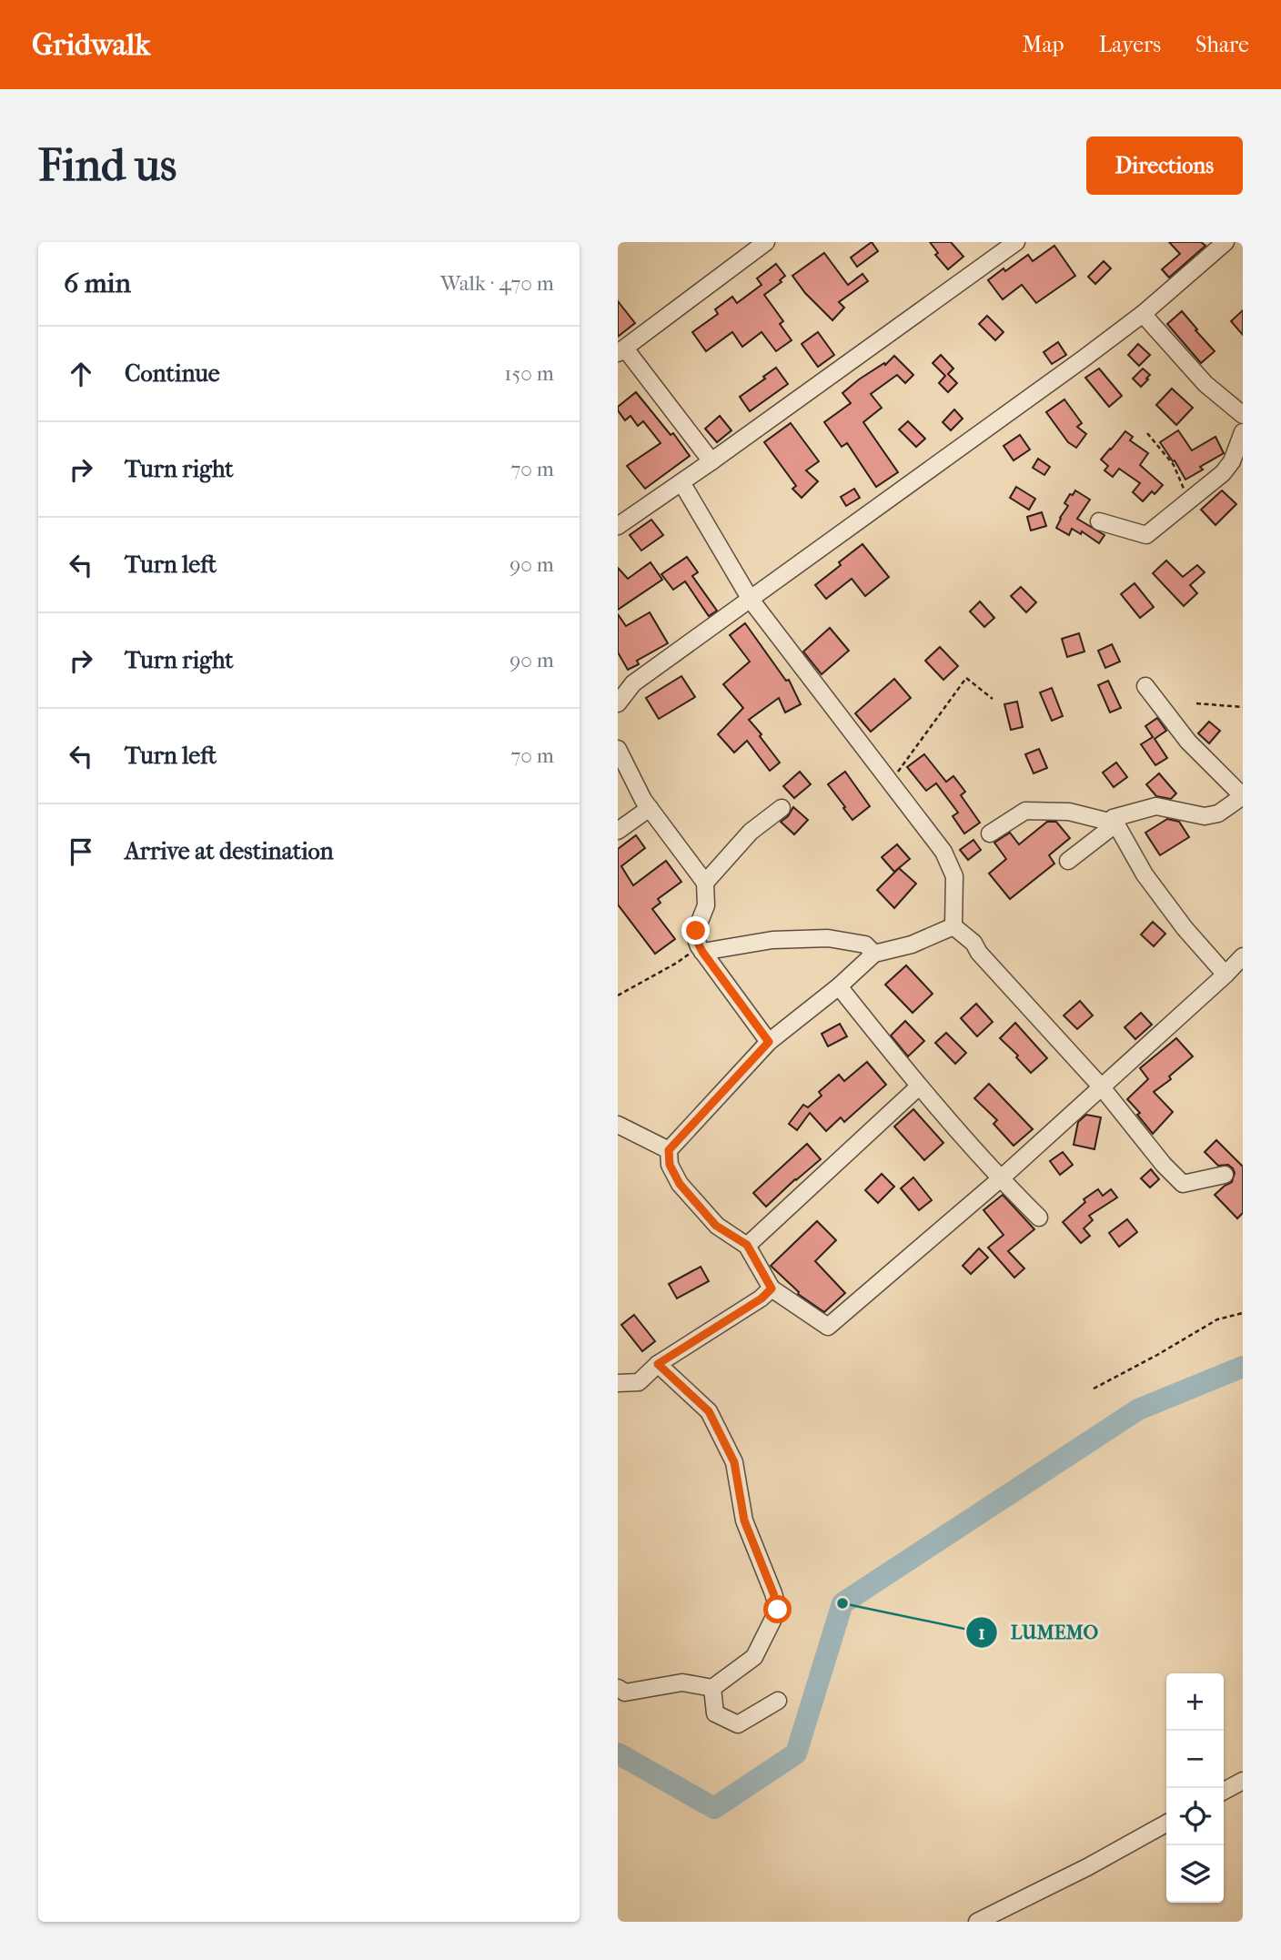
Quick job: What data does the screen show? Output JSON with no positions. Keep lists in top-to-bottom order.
{
  "places": ["LUMEMO"],
  "page": {
    "header": "Gridwalk",
    "nav": ["Map", "Layers", "Share"],
    "buttons": "Directions",
    "title": "Find us",
    "heading": ["6 min", "Walk · 470 m"],
    "list": [
      ["Continue", "150 m"],
      ["Turn right", "70 m"],
      ["Turn left", "90 m"],
      ["Turn right", "90 m"],
      ["Turn left", "70 m"],
      "Arrive at destination"
    ],
    "map_buttons": ["+", "−"]
  }
}
